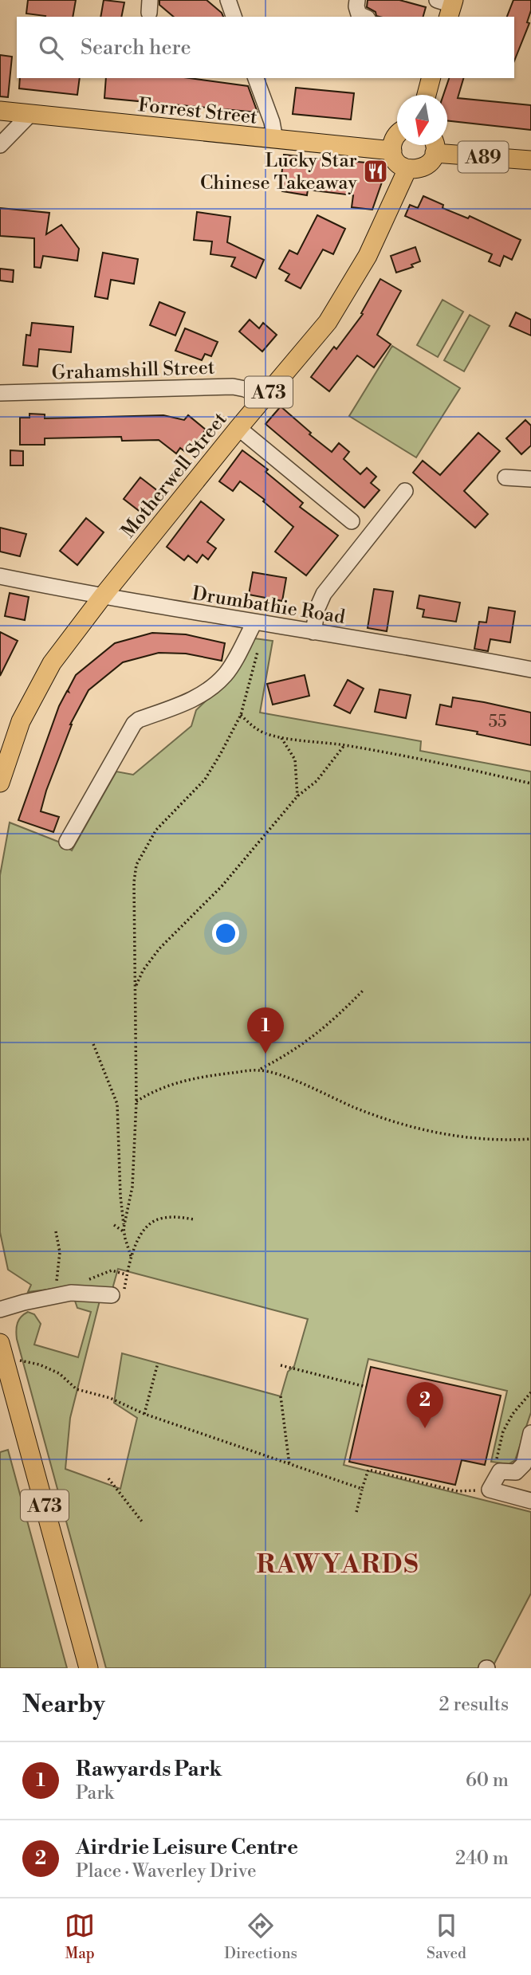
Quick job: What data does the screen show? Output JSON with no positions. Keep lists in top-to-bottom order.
{
  "streets": {
    "main road": [
      "Forrest Street",
      "A89",
      "A73",
      "Motherwell Street"
    ],
    "street": ["Grahamshill Street", "Drumbathie Road"]
  },
  "crossings": [
    ["A89", "Motherwell Street"],
    ["Grahamshill Street", "Motherwell Street"],
    ["Motherwell Street", "Drumbathie Road"]
  ],
  "districts": ["RAWYARDS"],
  "places": {
    "restaurant": ["Lucky Star Chinese Takeaway"]
  },
  "house_numbers": ["55"],
  "north": "bottom",
  "page": {
    "search": "Search here",
    "pins": ["1", "2"],
    "heading": ["Nearby", "2 results"],
    "list": [
      {
        "mark": "1",
        "name": "Rawyards Park",
        "note": "Park",
        "value": "60 m"
      },
      {
        "mark": "2",
        "name": "Airdrie Leisure Centre",
        "note": "Place · Waverley Drive",
        "value": "240 m"
      }
    ],
    "nav": ["Map", "Directions", "Saved"]
  }
}
